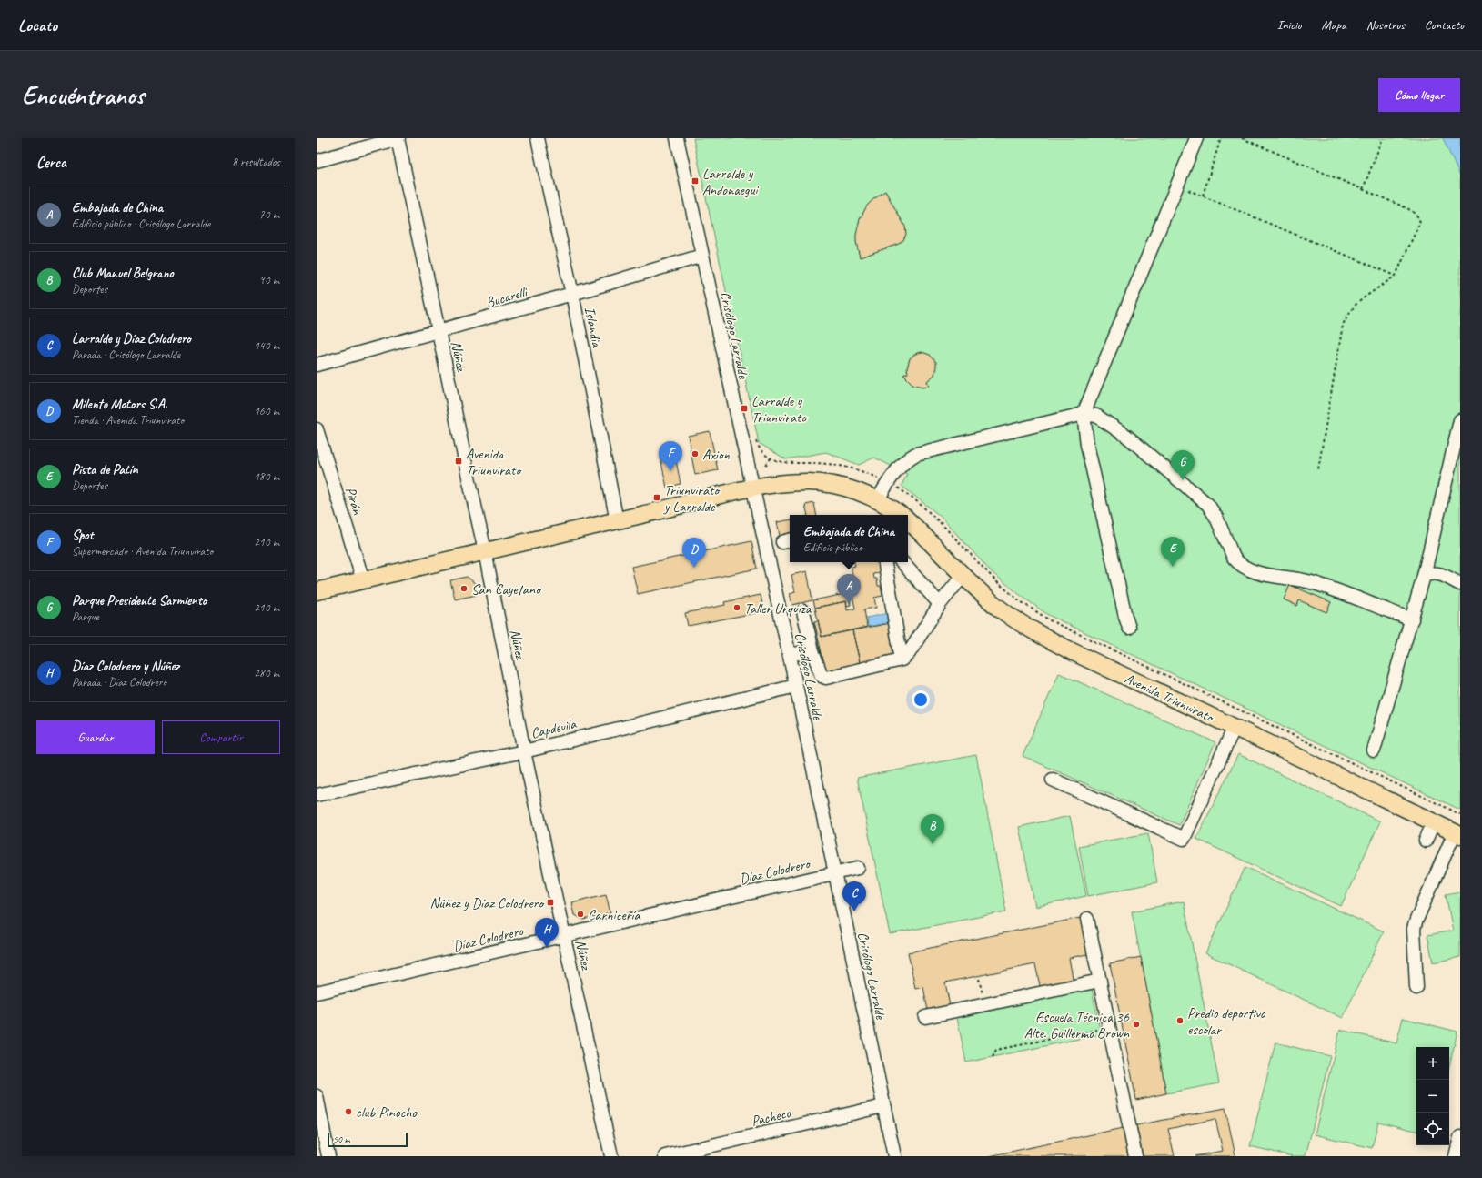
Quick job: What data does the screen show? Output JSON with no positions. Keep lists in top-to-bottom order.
{
  "streets": {
    "main road": ["Avenida Triunvirato"],
    "street": [
      "Bucarelli",
      "Islandia",
      "Crisólogo Larralde",
      "Núñez",
      "Pirán",
      "Capdevila",
      "Díaz Colodrero",
      "Pacheco"
    ]
  },
  "crossings": [
    ["Bucarelli", "Islandia"],
    ["Bucarelli", "Crisólogo Larralde"],
    ["Bucarelli", "Núñez"],
    ["Islandia", "Avenida Triunvirato"],
    ["Crisólogo Larralde", "Avenida Triunvirato"],
    ["Crisólogo Larralde", "Capdevila"],
    ["Crisólogo Larralde", "Díaz Colodrero"],
    ["Crisólogo Larralde", "Pacheco"],
    ["Núñez", "Avenida Triunvirato"],
    ["Núñez", "Capdevila"],
    ["Núñez", "Díaz Colodrero"],
    ["Pirán", "Avenida Triunvirato"]
  ],
  "places": {
    "transit": [
      "Larralde y Andonaegui",
      "Larralde y Triunvirato",
      "Avenida Triunvirato",
      "Triunvirato y Larralde",
      "Núñez y Díaz Colodrero"
    ],
    "other": [
      "Axion",
      "San Cayetano",
      "Taller Urquiza",
      "Carnicería",
      "Predio deportivo escolar",
      "Escuela Técnica 36 Alte. Guillermo Brown",
      "club Pinocho"
    ]
  },
  "scale_bar": "50 m",
  "page": {
    "header": "Locato",
    "nav": [
      "Inicio",
      "Mapa",
      "Nosotros",
      "Contacto"
    ],
    "buttons": [
      "Cómo llegar",
      ["Guardar", "Compartir"]
    ],
    "title": "Encuéntranos",
    "heading": ["Cerca", "8 resultados"],
    "list": [
      {
        "mark": "A",
        "name": "Embajada de China",
        "note": "Edificio público · Crisólogo Larralde",
        "value": "70 m"
      },
      {
        "mark": "B",
        "name": "Club Manuel Belgrano",
        "note": "Deportes",
        "value": "90 m"
      },
      {
        "mark": "C",
        "name": "Larralde y Díaz Colodrero",
        "note": "Parada · Crisólogo Larralde",
        "value": "140 m"
      },
      {
        "mark": "D",
        "name": "Milento Motors S.A.",
        "note": "Tienda · Avenida Triunvirato",
        "value": "160 m"
      },
      {
        "mark": "E",
        "name": "Pista de Patín",
        "note": "Deportes",
        "value": "180 m"
      },
      {
        "mark": "F",
        "name": "Spot",
        "note": "Supermercado · Avenida Triunvirato",
        "value": "210 m"
      },
      {
        "mark": "G",
        "name": "Parque Presidente Sarmiento",
        "note": "Parque",
        "value": "210 m"
      },
      {
        "mark": "H",
        "name": "Díaz Colodrero y Núñez",
        "note": "Parada · Díaz Colodrero",
        "value": "280 m"
      }
    ],
    "pins": [
      "F",
      "G",
      "E",
      "D",
      "A",
      "B",
      "C",
      "H"
    ],
    "popup": ["Embajada de China", "Edificio público"],
    "map_buttons": ["+", "−"],
    "scale": "50 m"
  }
}
